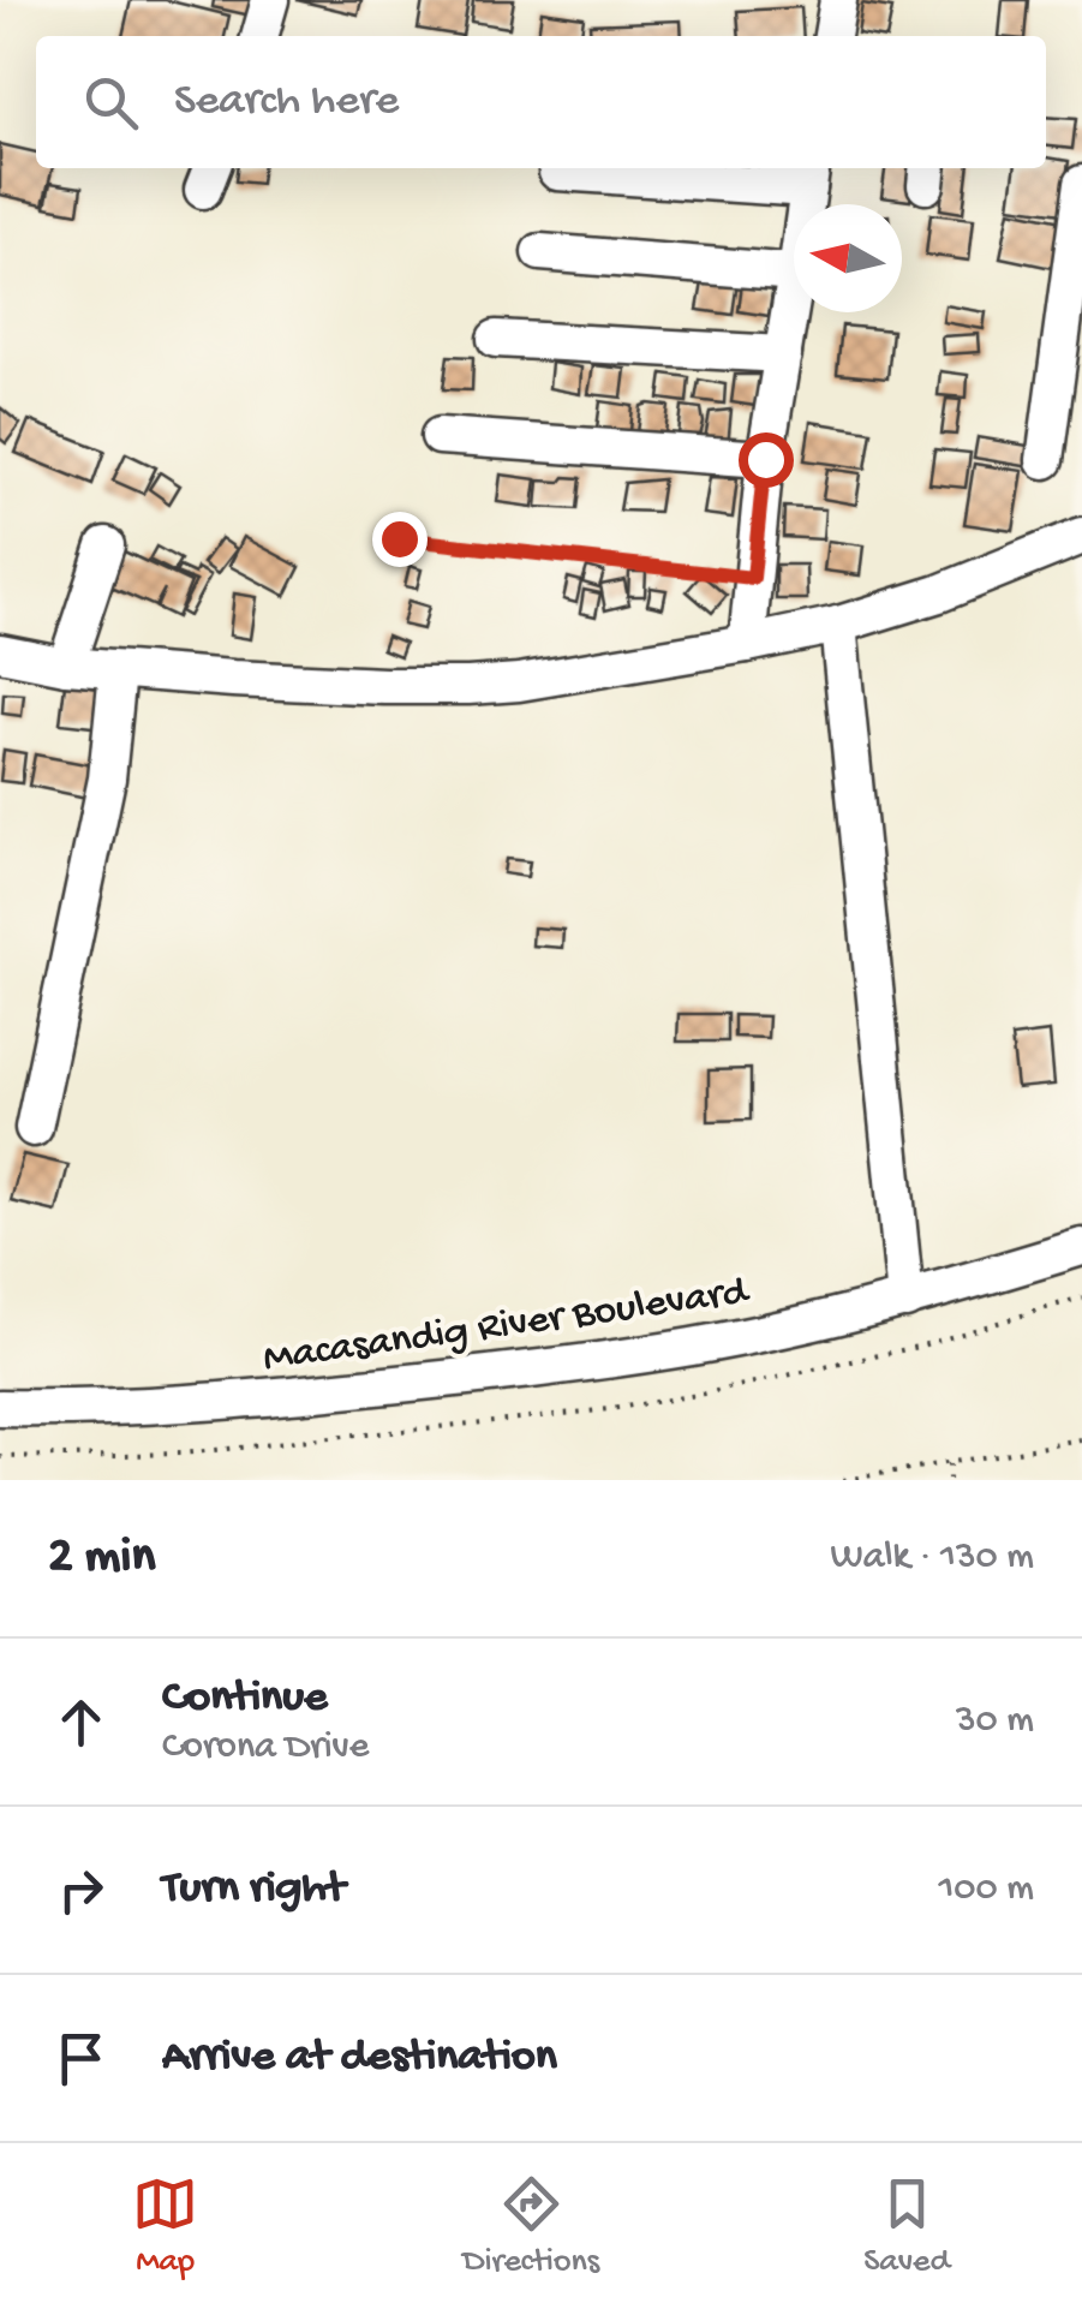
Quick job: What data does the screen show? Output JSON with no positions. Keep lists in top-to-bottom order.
{
  "streets": {
    "street": ["Macasandig River Boulevard"]
  },
  "north": "left",
  "page": {
    "search": "Search here",
    "heading": ["2 min", "Walk · 130 m"],
    "list": [
      ["Continue", "Corona Drive", "30 m"],
      ["Turn right", "100 m"],
      "Arrive at destination"
    ],
    "nav": ["Map", "Directions", "Saved"]
  }
}
